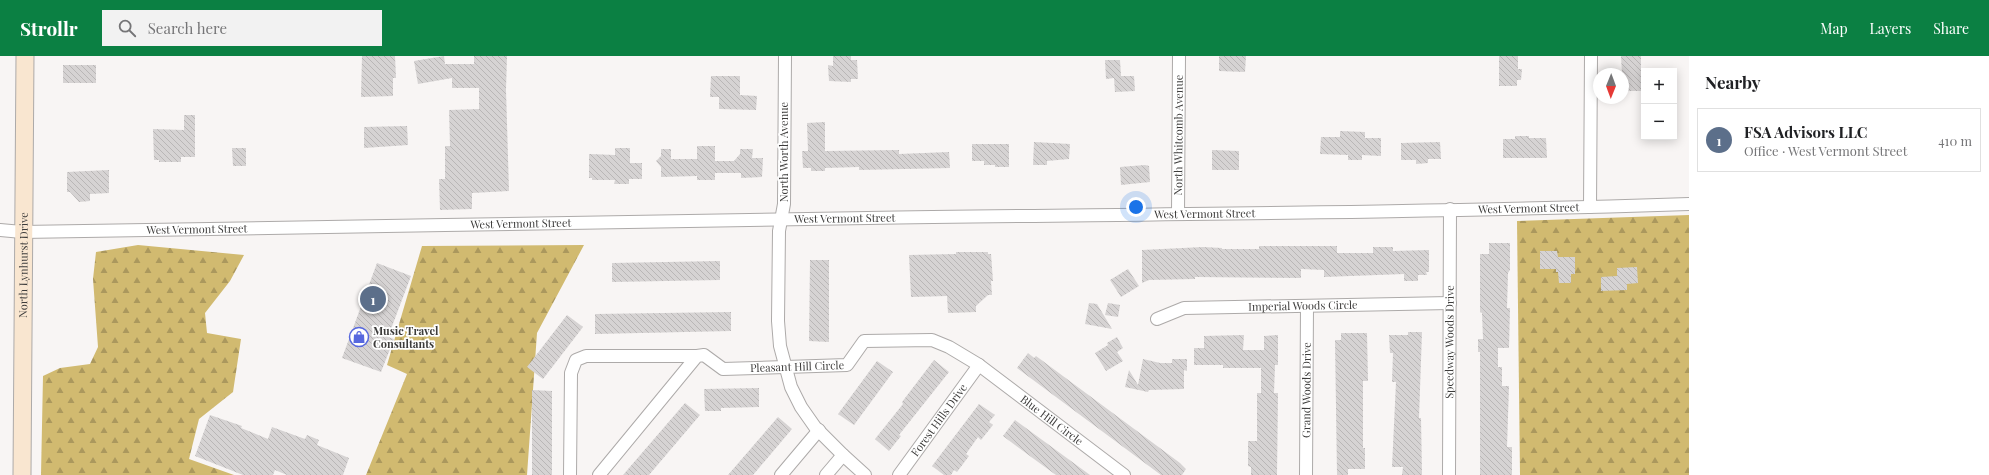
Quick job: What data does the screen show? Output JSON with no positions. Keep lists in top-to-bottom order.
{
  "streets": {
    "main road": ["North Lynhurst Drive"],
    "street": [
      "North Whitcomb Avenue",
      "North Worth Avenue",
      "West Vermont Street",
      "Imperial Woods Circle",
      "Speedway Woods Drive",
      "Pleasant Hill Circle",
      "Grand Woods Drive",
      "Forest Hills Drive",
      "Blue Hill Circle"
    ]
  },
  "crossings": [
    ["North Whitcomb Avenue", "West Vermont Street"],
    ["North Worth Avenue", "West Vermont Street"],
    ["North Worth Avenue", "Pleasant Hill Circle"],
    ["West Vermont Street", "North Lynhurst Drive"],
    ["West Vermont Street", "Speedway Woods Drive"],
    ["Imperial Woods Circle", "Speedway Woods Drive"],
    ["Imperial Woods Circle", "Grand Woods Drive"],
    ["Pleasant Hill Circle", "Forest Hills Drive"],
    ["Pleasant Hill Circle", "Blue Hill Circle"],
    ["Forest Hills Drive", "Blue Hill Circle"]
  ],
  "places": {
    "shop": ["Music Travel Consultants"]
  },
  "north": "bottom",
  "page": {
    "header": "Strollr",
    "search": "Search here",
    "nav": ["Map", "Layers", "Share"],
    "heading": "Nearby",
    "map_buttons": ["+", "−"],
    "list": [
      {
        "mark": "1",
        "name": "FSA Advisors LLC",
        "note": "Office · West Vermont Street",
        "value": "410 m"
      }
    ],
    "pins": "1"
  }
}
